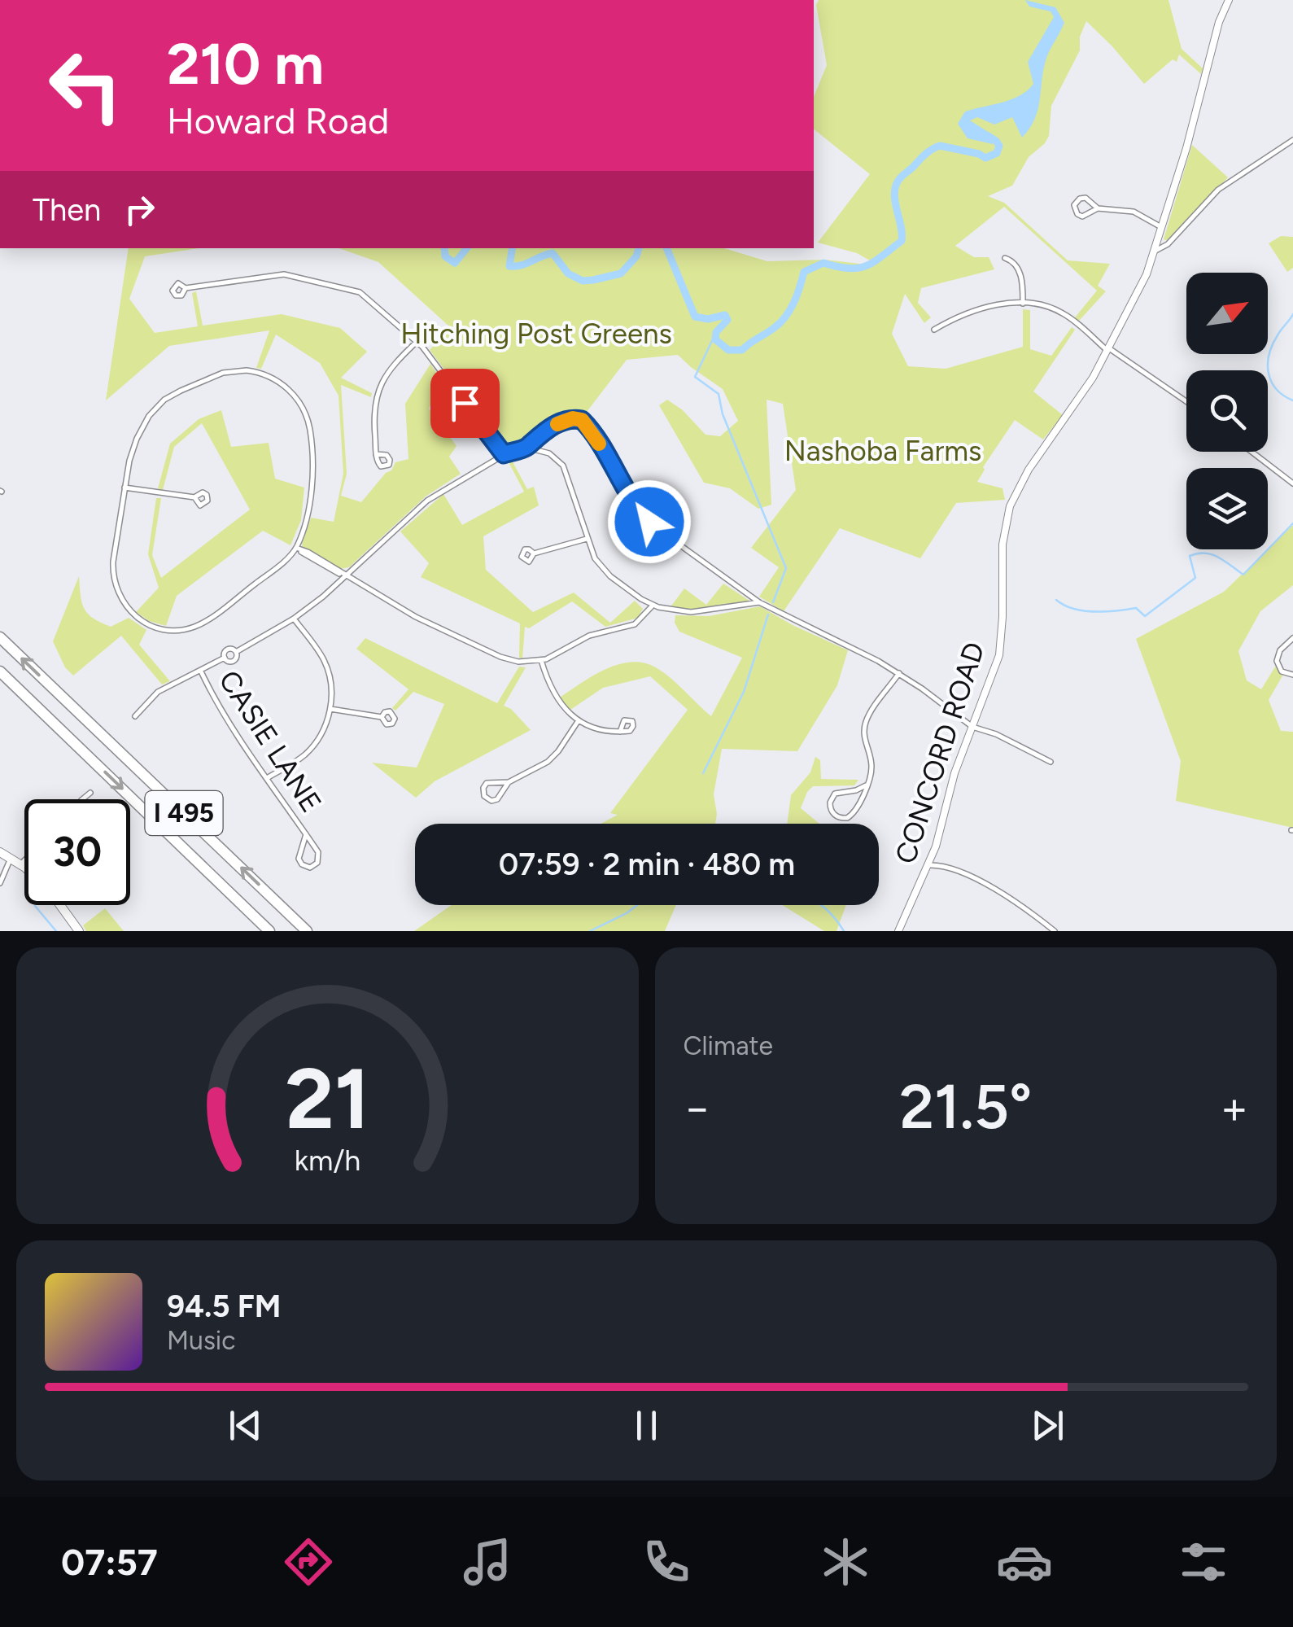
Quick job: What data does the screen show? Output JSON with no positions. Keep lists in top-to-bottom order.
{
  "streets": {
    "highway": ["I 495"],
    "main road": ["CONCORD ROAD"],
    "street": ["CASIE LANE"]
  },
  "parks": ["Hitching Post Greens", "Nashoba Farms"],
  "north": "top right",
  "page": {
    "turn": ["210 m", "Howard Road"],
    "then": "Then",
    "limit": "30",
    "trip": "07:59 · 2 min · 480 m",
    "tile": "Climate",
    "heat": ["−", "21.5°", "+"],
    "song": ["94.5 FM", "Music"],
    "tabs": "07:57",
    "gauge": ["21", "km/h"]
  }
}
